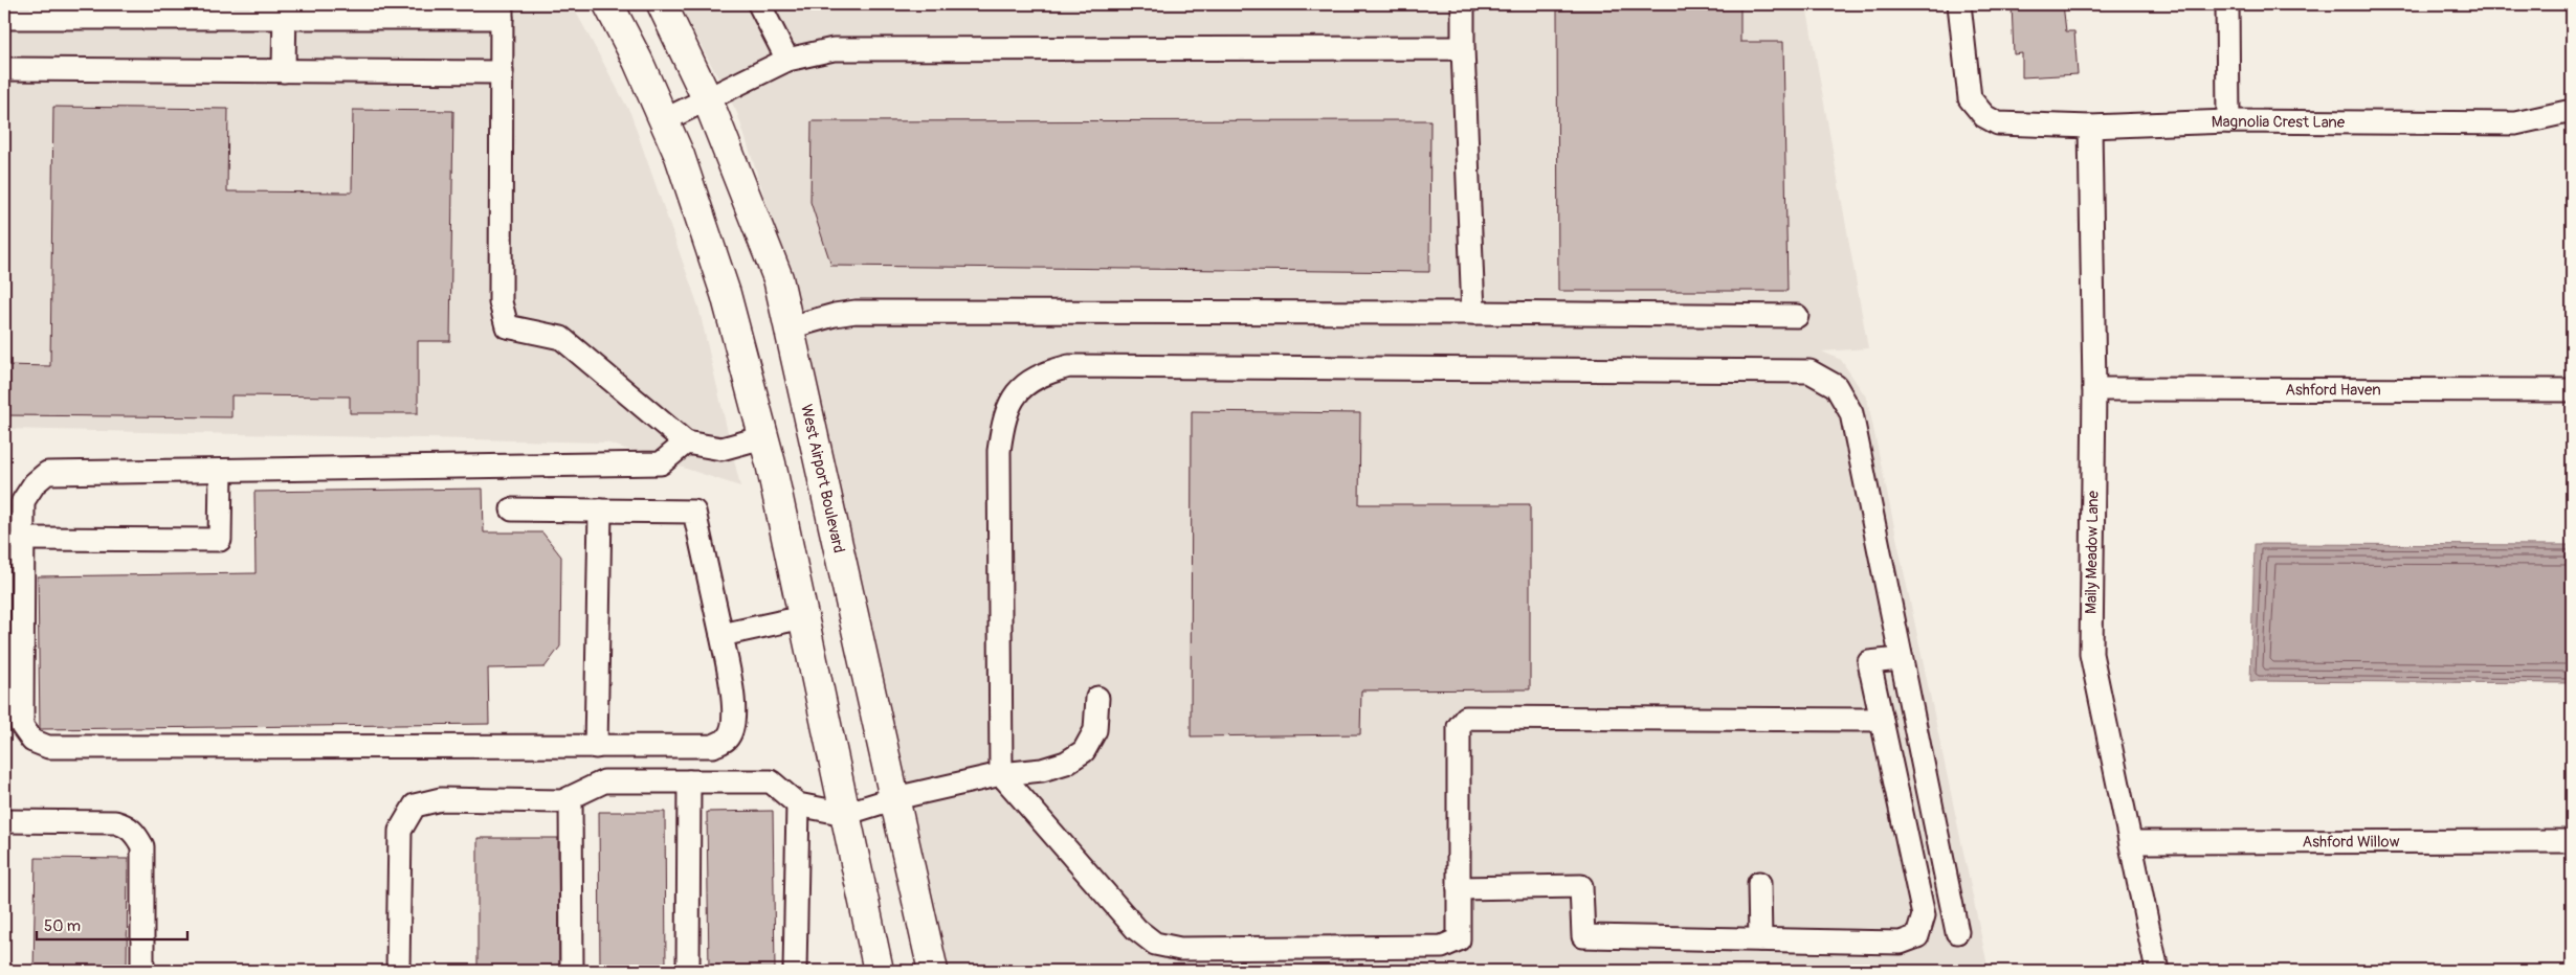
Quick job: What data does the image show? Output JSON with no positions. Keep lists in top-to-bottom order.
{
  "streets": {
    "main road": ["West Airport Boulevard"],
    "street": [
      "Magnolia Crest Lane",
      "Ashford Haven",
      "Maily Meadow Lane",
      "Ashford Willow"
    ]
  },
  "crossings": [
    ["Magnolia Crest Lane", "Maily Meadow Lane"],
    ["Ashford Haven", "Maily Meadow Lane"],
    ["Maily Meadow Lane", "Ashford Willow"]
  ],
  "scale_bar": "50 m"
}
